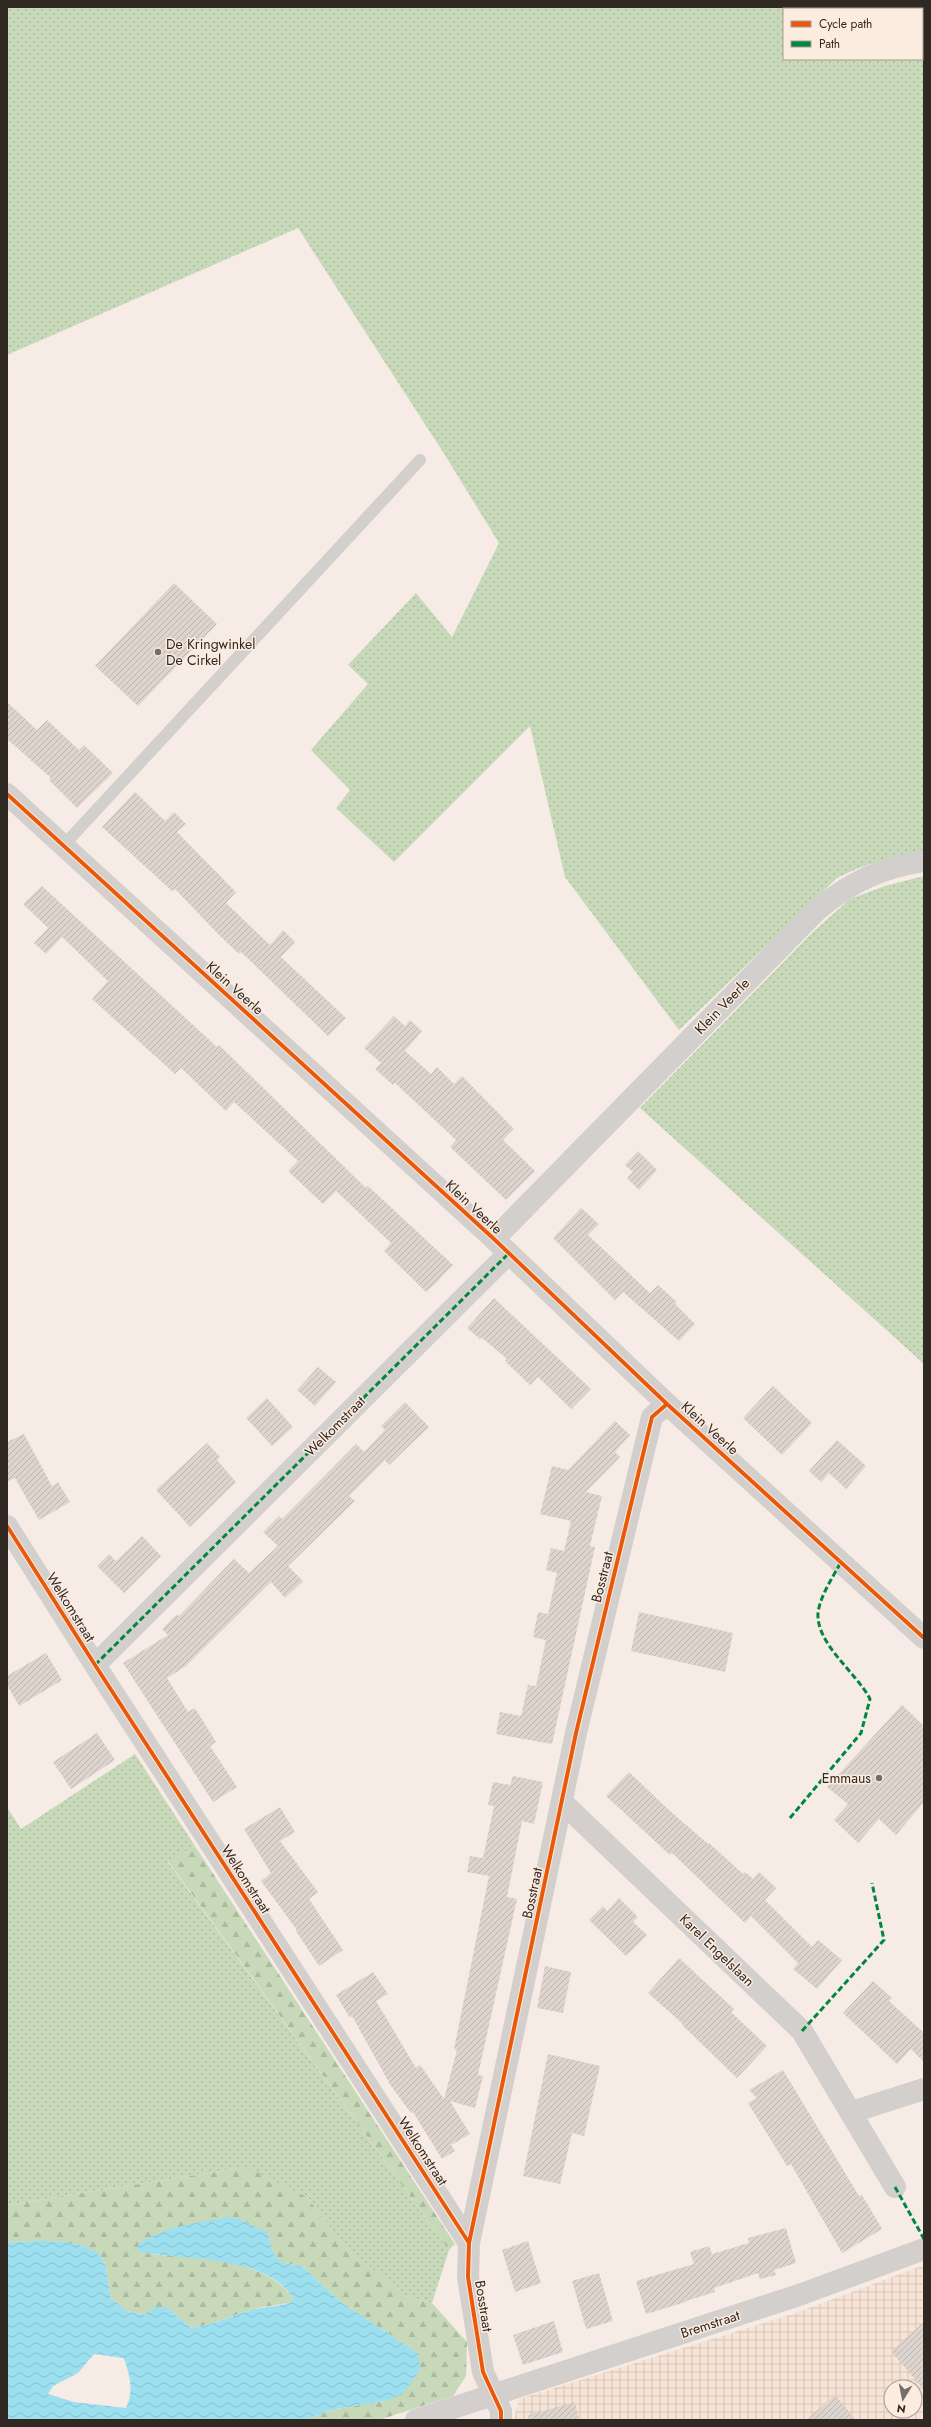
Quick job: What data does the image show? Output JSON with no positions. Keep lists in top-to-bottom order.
{
  "streets": {
    "street": [
      "Klein Veerle",
      "Welkomstraat",
      "Bosstraat",
      "Karel Engelslaan",
      "Bremstraat"
    ]
  },
  "crossings": [
    ["Klein Veerle", "Welkomstraat"],
    ["Klein Veerle", "Bosstraat"],
    ["Welkomstraat", "Bosstraat"],
    ["Bosstraat", "Karel Engelslaan"],
    ["Bosstraat", "Bremstraat"]
  ],
  "places": ["De Kringwinkel De Cirkel", "Emmaus"],
  "legend": ["Cycle path", "Path"],
  "north": "bottom"
}
